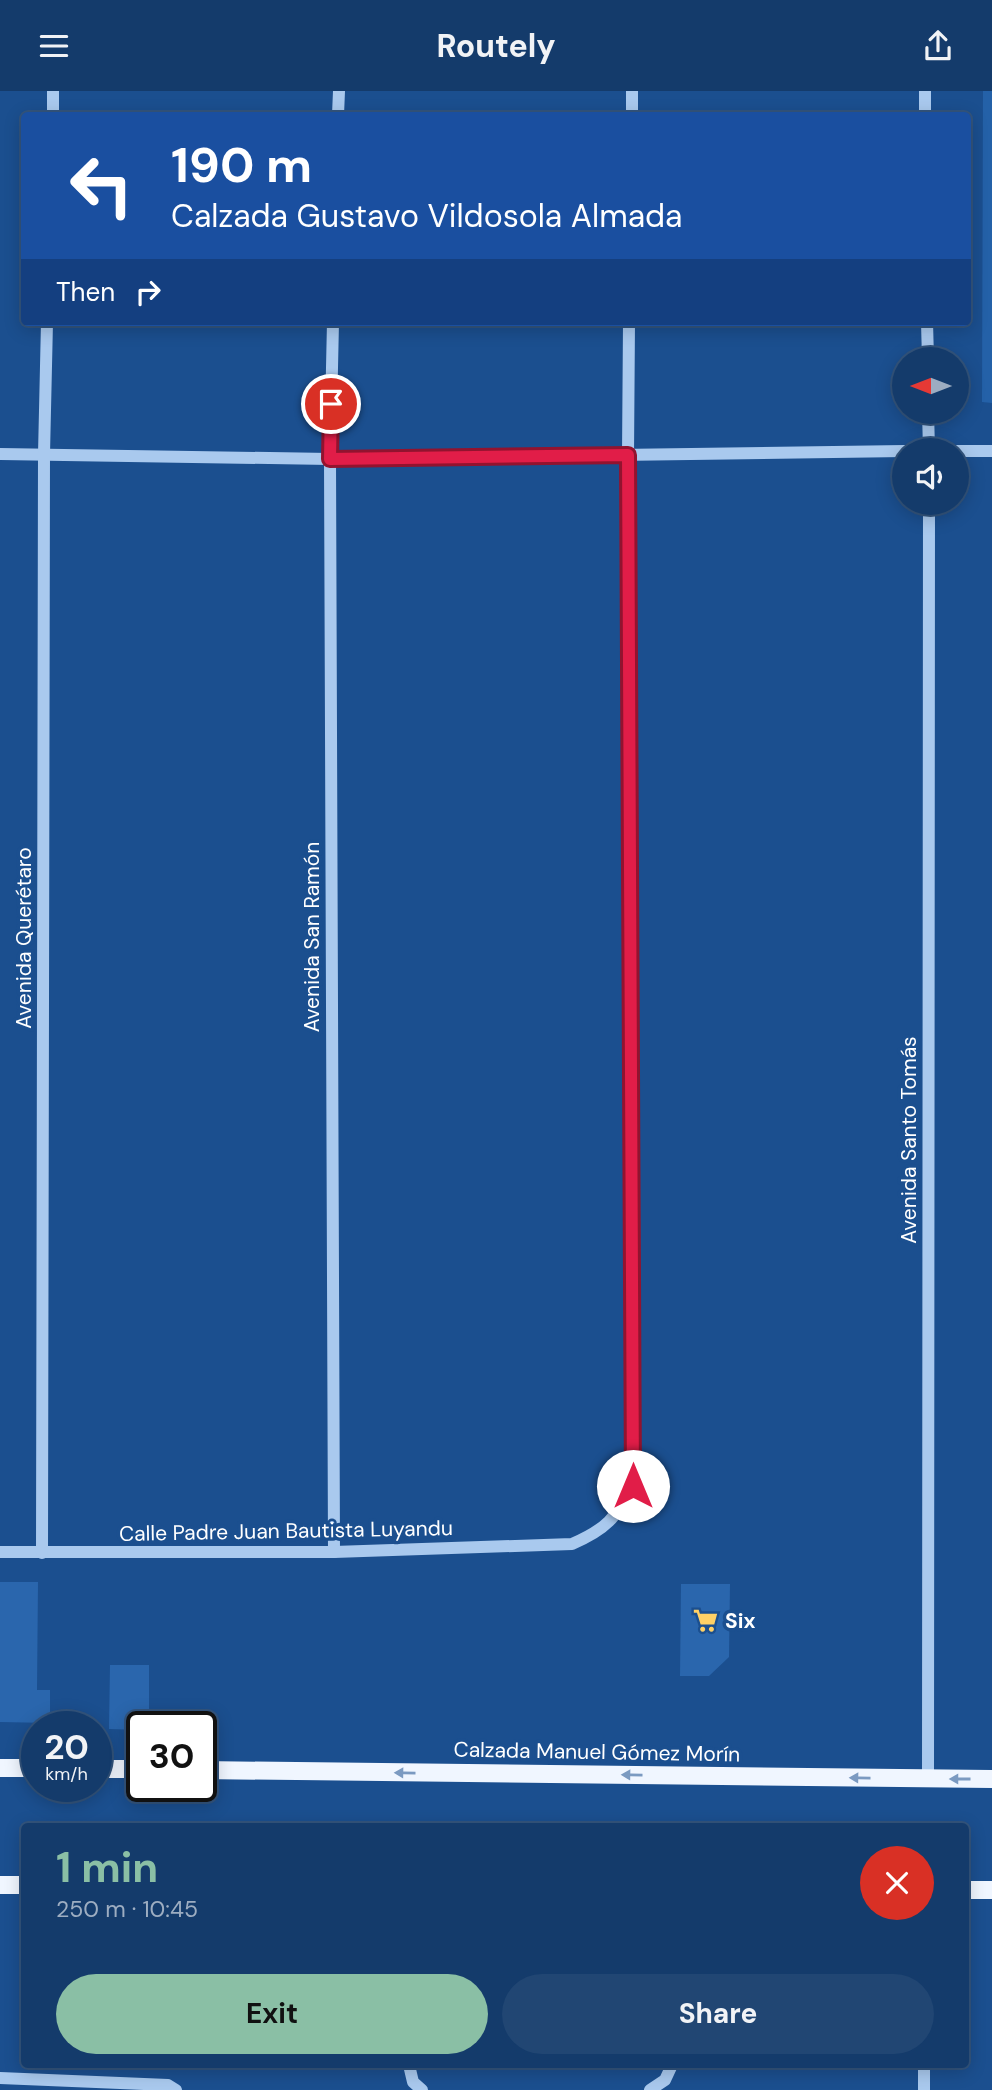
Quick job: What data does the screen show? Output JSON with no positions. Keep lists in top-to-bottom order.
{
  "streets": {
    "main road": ["Calzada Manuel Gómez Morín"],
    "street": [
      "Avenida San Ramón",
      "Avenida Querétaro",
      "Avenida Santo Tomás",
      "Calle Padre Juan Bautista Luyandu"
    ]
  },
  "crossings": [
    ["Avenida San Ramón", "Calle Padre Juan Bautista Luyandu"],
    ["Avenida Querétaro", "Calle Padre Juan Bautista Luyandu"],
    ["Avenida Santo Tomás", "Calzada Manuel Gómez Morín"]
  ],
  "one_way": ["Calzada Manuel Gómez Morín"],
  "places": {
    "supermarket": ["Six"]
  },
  "north": "left",
  "page": {
    "header": "Routely",
    "turn": ["190 m", "Calzada Gustavo Vildosola Almada"],
    "then": "Then",
    "speed": "20 km/h",
    "limit": "30",
    "heading": ["1 min", "250 m · 10:45"],
    "buttons": ["Exit", "Share"]
  }
}
